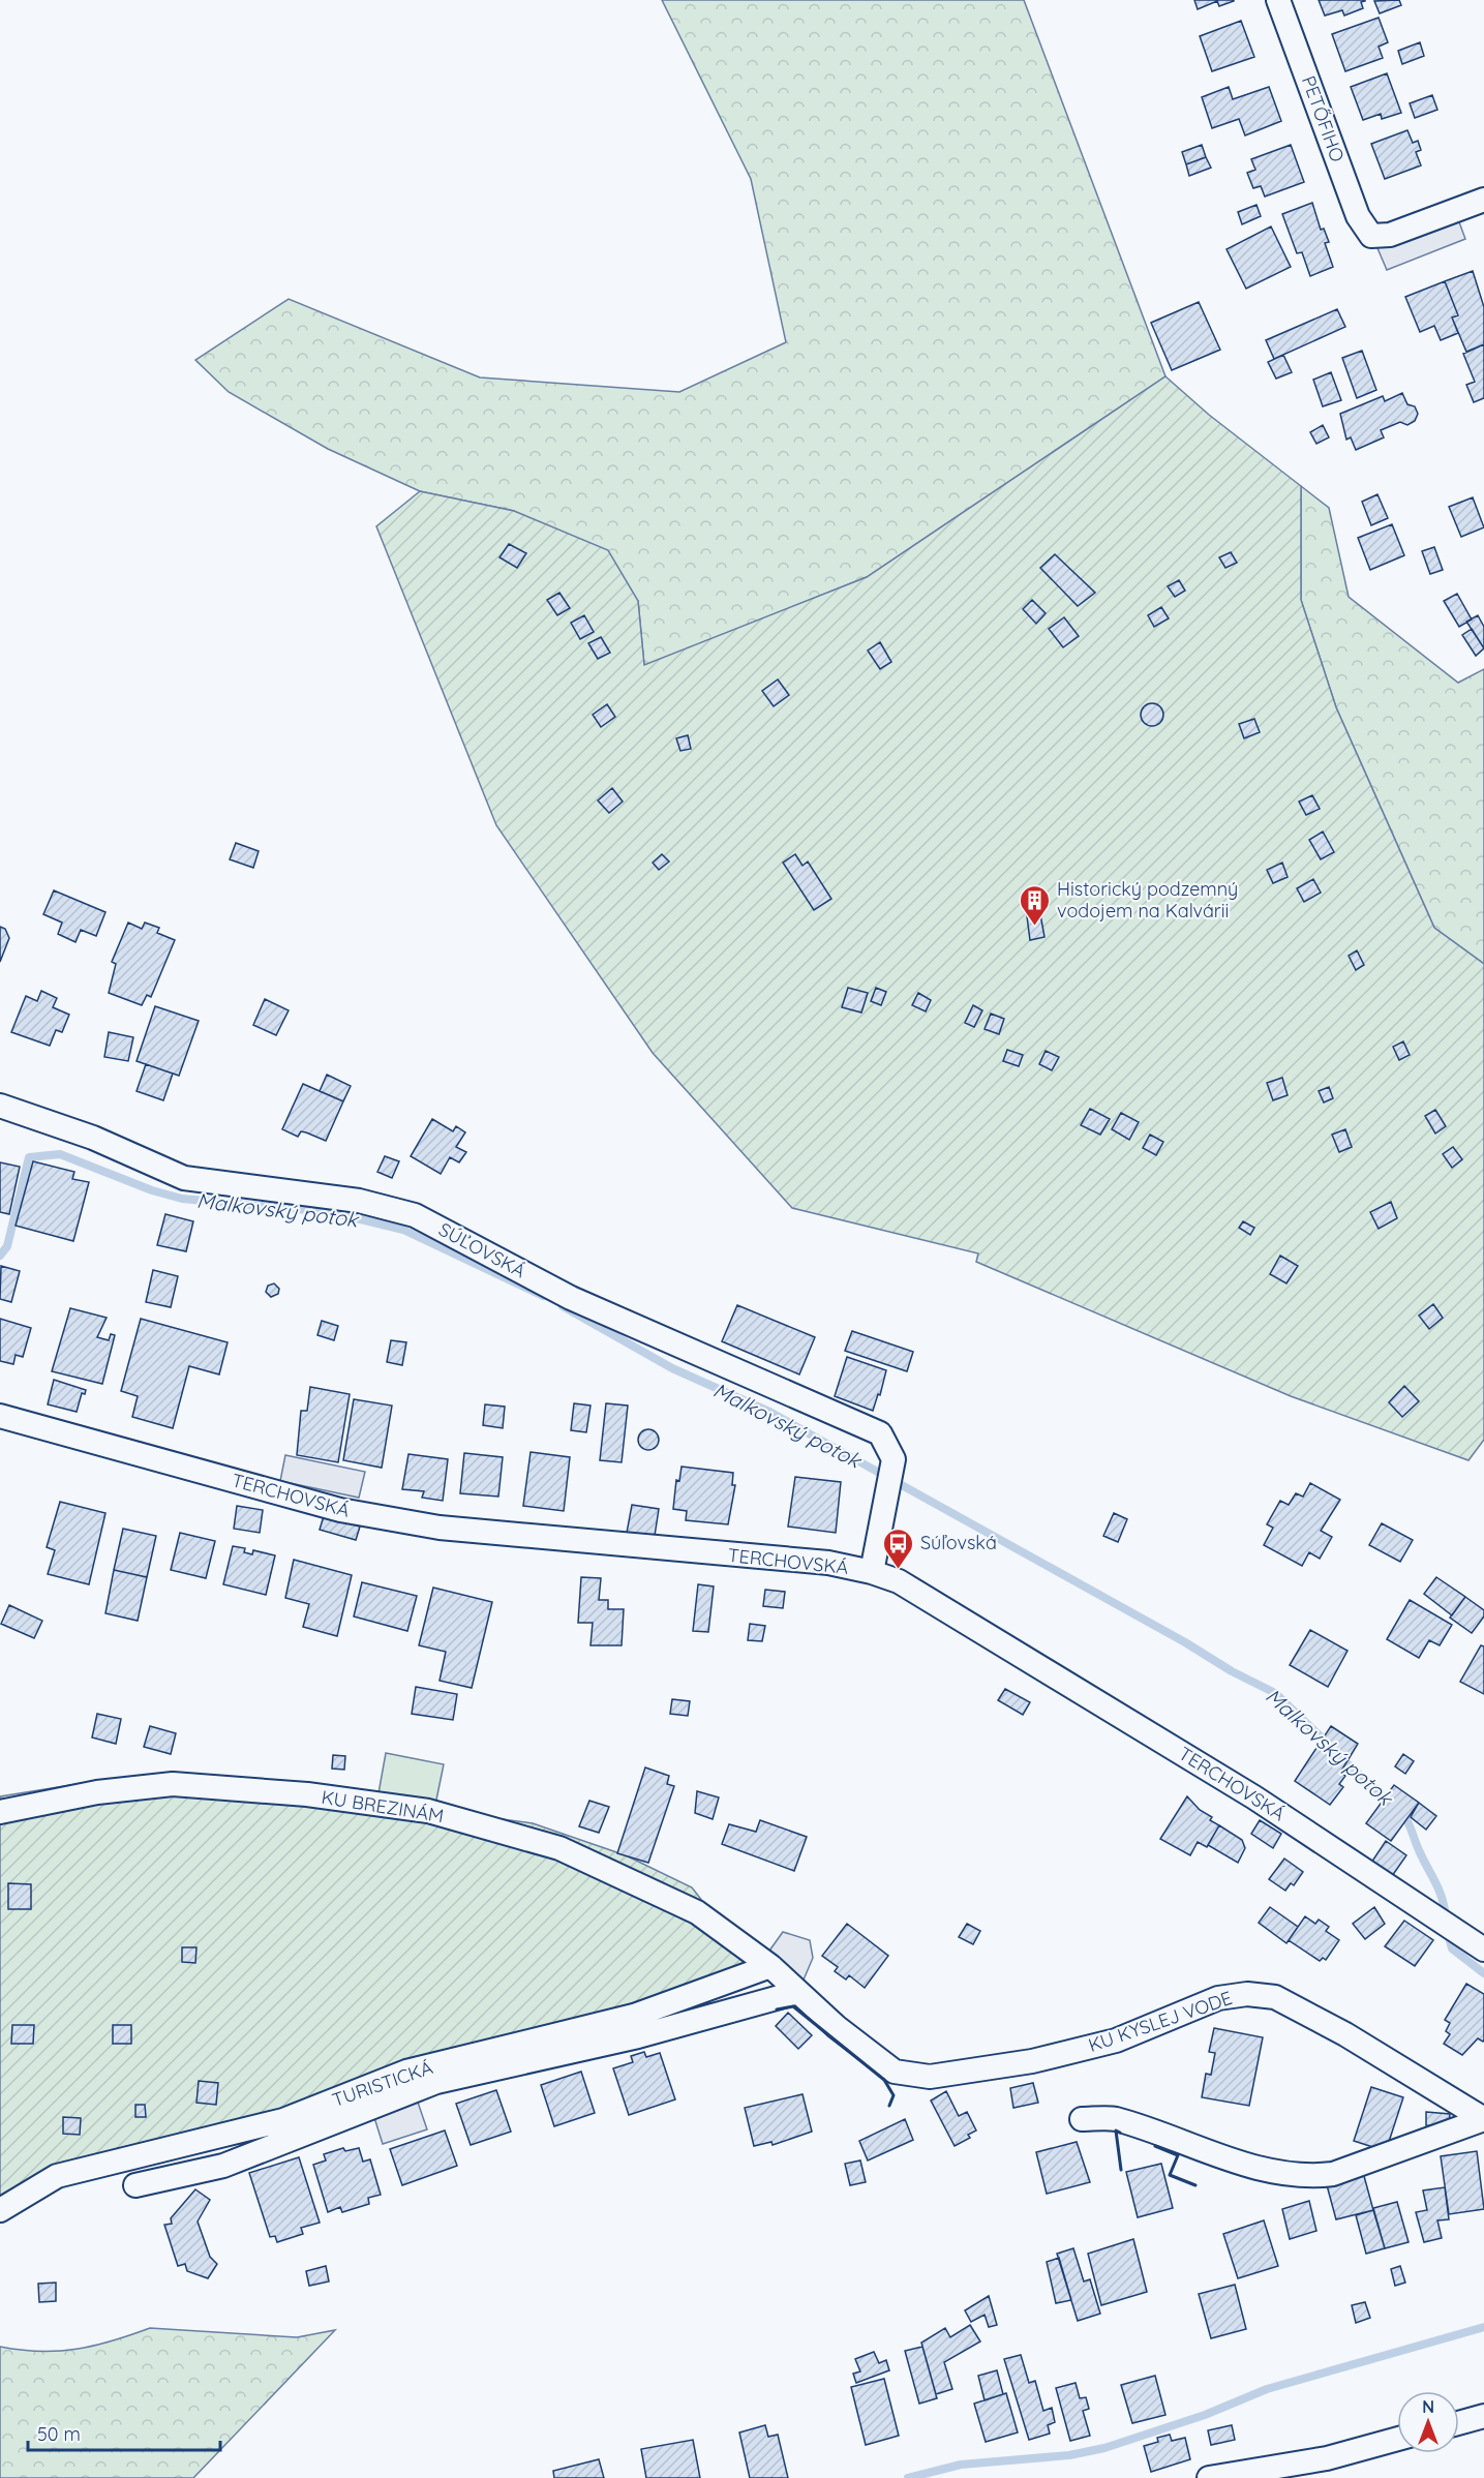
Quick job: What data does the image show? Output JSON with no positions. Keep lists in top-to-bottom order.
{
  "streets": {
    "street": [
      "PETŐFIHO",
      "SÚĽOVSKÁ",
      "TERCHOVSKÁ",
      "KU BREZINÁM",
      "KU KYSLEJ VODE",
      "TURISTICKÁ"
    ]
  },
  "crossings": [
    ["SÚĽOVSKÁ", "TERCHOVSKÁ"],
    ["KU BREZINÁM", "KU KYSLEJ VODE"],
    ["KU BREZINÁM", "TURISTICKÁ"],
    ["KU KYSLEJ VODE", "TURISTICKÁ"]
  ],
  "water": ["Malkovský potok"],
  "places": {
    "building": ["Historický podzemný vodojem na Kalvárii"],
    "bus stop": ["Súľovská"]
  },
  "scale_bar": "50 m",
  "north": "top"
}
